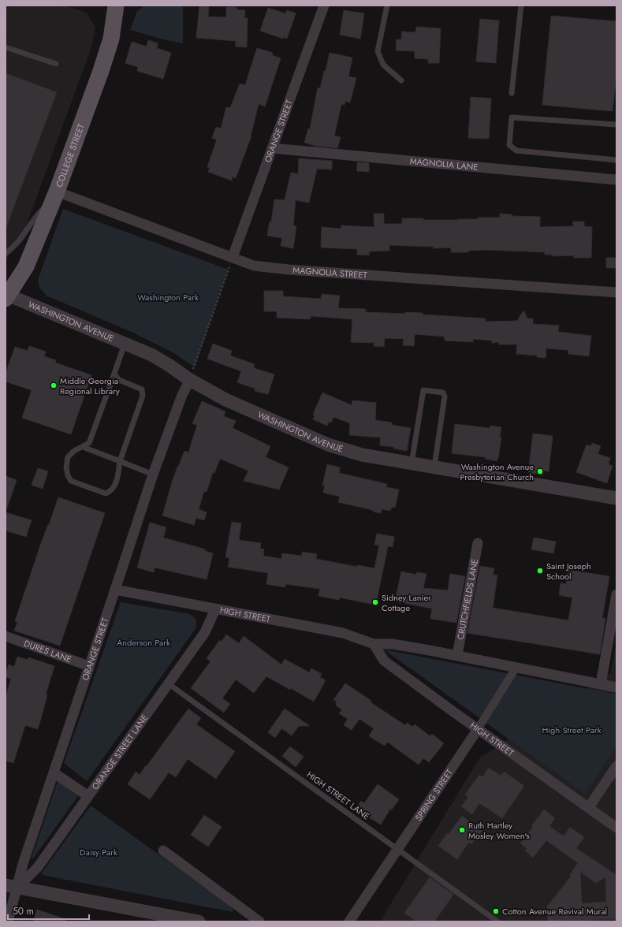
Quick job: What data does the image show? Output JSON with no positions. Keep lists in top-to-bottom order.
{
  "streets": {
    "main road": ["COLLEGE STREET"],
    "street": [
      "ORANGE STREET",
      "MAGNOLIA LANE",
      "MAGNOLIA STREET",
      "WASHINGTON AVENUE",
      "CRUTCHFIELDS LANE",
      "HIGH STREET",
      "DURES LANE",
      "ORANGE STREET LANE",
      "SPRING STREET"
    ],
    "lane": ["HIGH STREET LANE"]
  },
  "crossings": [
    ["ORANGE STREET", "MAGNOLIA LANE"],
    ["ORANGE STREET", "MAGNOLIA STREET"],
    ["ORANGE STREET", "WASHINGTON AVENUE"],
    ["ORANGE STREET", "HIGH STREET"],
    ["ORANGE STREET", "DURES LANE"],
    ["ORANGE STREET", "ORANGE STREET LANE"],
    ["COLLEGE STREET", "MAGNOLIA STREET"],
    ["COLLEGE STREET", "WASHINGTON AVENUE"],
    ["CRUTCHFIELDS LANE", "HIGH STREET"],
    ["HIGH STREET", "ORANGE STREET LANE"],
    ["HIGH STREET", "SPRING STREET"],
    ["ORANGE STREET LANE", "HIGH STREET LANE"],
    ["SPRING STREET", "HIGH STREET LANE"]
  ],
  "parks": [
    "Washington Park",
    "Anderson Park",
    "High Street Park",
    "Daisy Park"
  ],
  "places": [
    "Middle Georgia Regional Library",
    "Washington Avenue Presbyterian Church",
    "Saint Joseph School",
    "Sidney Lanier Cottage",
    "Ruth Hartley Mosley Women's",
    "Cotton Avenue Revival Mural"
  ],
  "scale_bar": "50 m"
}
